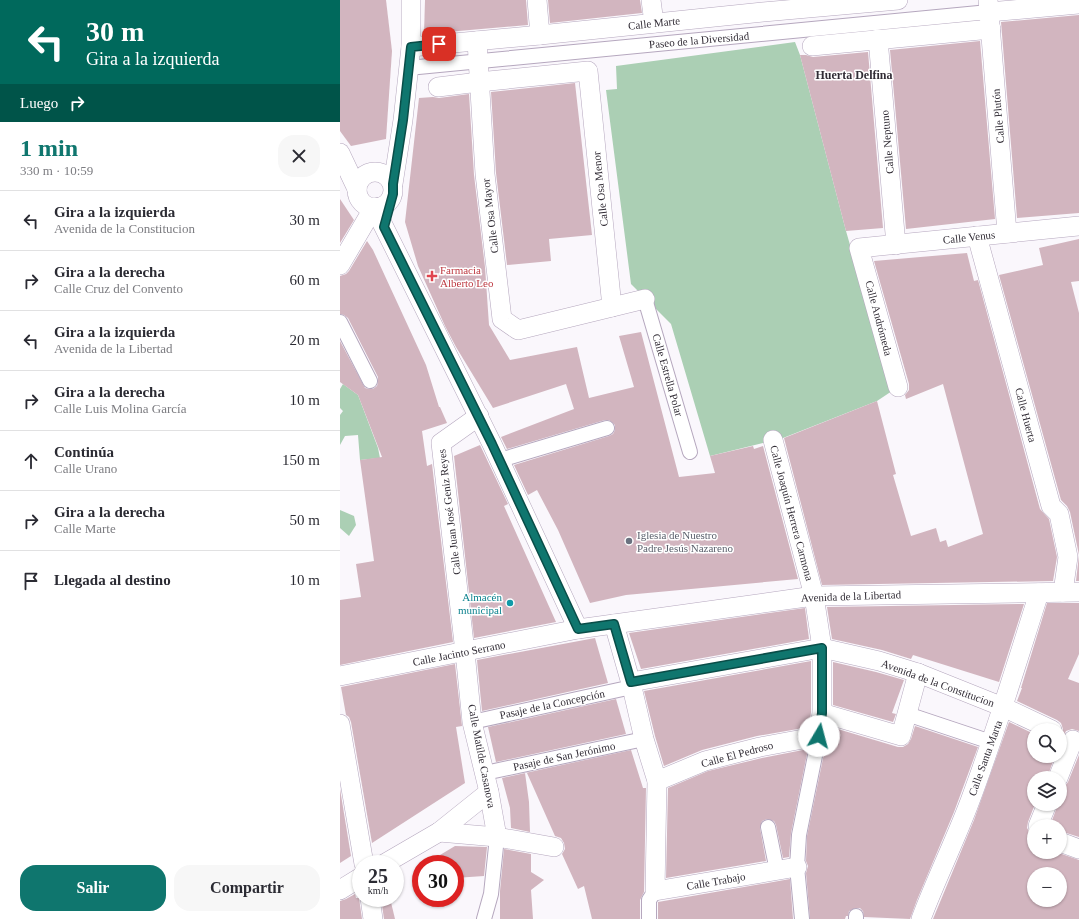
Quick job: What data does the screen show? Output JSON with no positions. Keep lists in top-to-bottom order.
{
  "streets": {
    "street": [
      "Calle Marte",
      "Paseo de la Diversidad",
      "Calle Plutón",
      "Calle Neptuno",
      "Calle Osa Menor",
      "Calle Osa Mayor",
      "Calle Venus",
      "Calle Andrómeda",
      "Calle Estrella Polar",
      "Calle Huerta",
      "Calle Juan José Geniz Reyes",
      "Calle Joaquín Herrera Carmona",
      "Avenida de la Libertad",
      "Calle Jacinto Serrano",
      "Avenida de la Constitucion",
      "Pasaje de la Concepción",
      "Calle El Pedroso",
      "Calle Matilde Casanova",
      "Pasaje de San Jerónimo",
      "Calle Santa Marta",
      "Calle Trabajo"
    ]
  },
  "crossings": [
    ["Calle Marte", "Calle Osa Mayor"],
    ["Paseo de la Diversidad", "Calle Plutón"],
    ["Paseo de la Diversidad", "Calle Osa Mayor"],
    ["Calle Plutón", "Calle Venus"],
    ["Calle Neptuno", "Calle Venus"],
    ["Calle Osa Menor", "Calle Osa Mayor"],
    ["Calle Osa Mayor", "Calle Estrella Polar"],
    ["Calle Venus", "Calle Andrómeda"],
    ["Calle Venus", "Calle Huerta"],
    ["Calle Huerta", "Avenida de la Libertad"],
    ["Calle Juan José Geniz Reyes", "Calle Jacinto Serrano"],
    ["Calle Juan José Geniz Reyes", "Calle Matilde Casanova"],
    ["Calle Joaquín Herrera Carmona", "Avenida de la Libertad"],
    ["Calle Joaquín Herrera Carmona", "Avenida de la Constitucion"],
    ["Calle Joaquín Herrera Carmona", "Calle El Pedroso"],
    ["Calle Joaquín Herrera Carmona", "Calle Trabajo"],
    ["Avenida de la Libertad", "Calle Jacinto Serrano"],
    ["Avenida de la Libertad", "Calle Santa Marta"],
    ["Calle Jacinto Serrano", "Calle Matilde Casanova"],
    ["Avenida de la Constitucion", "Pasaje de la Concepción"],
    ["Avenida de la Constitucion", "Calle Santa Marta"],
    ["Pasaje de la Concepción", "Calle Matilde Casanova"],
    ["Calle Matilde Casanova", "Pasaje de San Jerónimo"]
  ],
  "districts": ["Huerta Delfina"],
  "places": {
    "health": ["Farmacia Alberto Leo"],
    "other": ["Iglesia de Nuestro Padre Jesús Nazareno", "Almacén municipal"]
  },
  "page": {
    "turn": ["30 m", "Gira a la izquierda"],
    "then": "Luego",
    "heading": ["1 min", "330 m · 10:59"],
    "list": [
      {
        "name": "Gira a la izquierda",
        "note": "Avenida de la Constitucion",
        "value": "30 m"
      },
      {
        "name": "Gira a la derecha",
        "note": "Calle Cruz del Convento",
        "value": "60 m"
      },
      {
        "name": "Gira a la izquierda",
        "note": "Avenida de la Libertad",
        "value": "20 m"
      },
      {
        "name": "Gira a la derecha",
        "note": "Calle Luis Molina García",
        "value": "10 m"
      },
      {
        "name": "Continúa",
        "note": "Calle Urano",
        "value": "150 m"
      },
      {
        "name": "Gira a la derecha",
        "note": "Calle Marte",
        "value": "50 m"
      },
      {
        "name": "Llegada al destino",
        "value": "10 m"
      }
    ],
    "map_buttons": ["+", "−"],
    "speed": "25 km/h",
    "limit": "30",
    "buttons": ["Salir", "Compartir"]
  }
}
